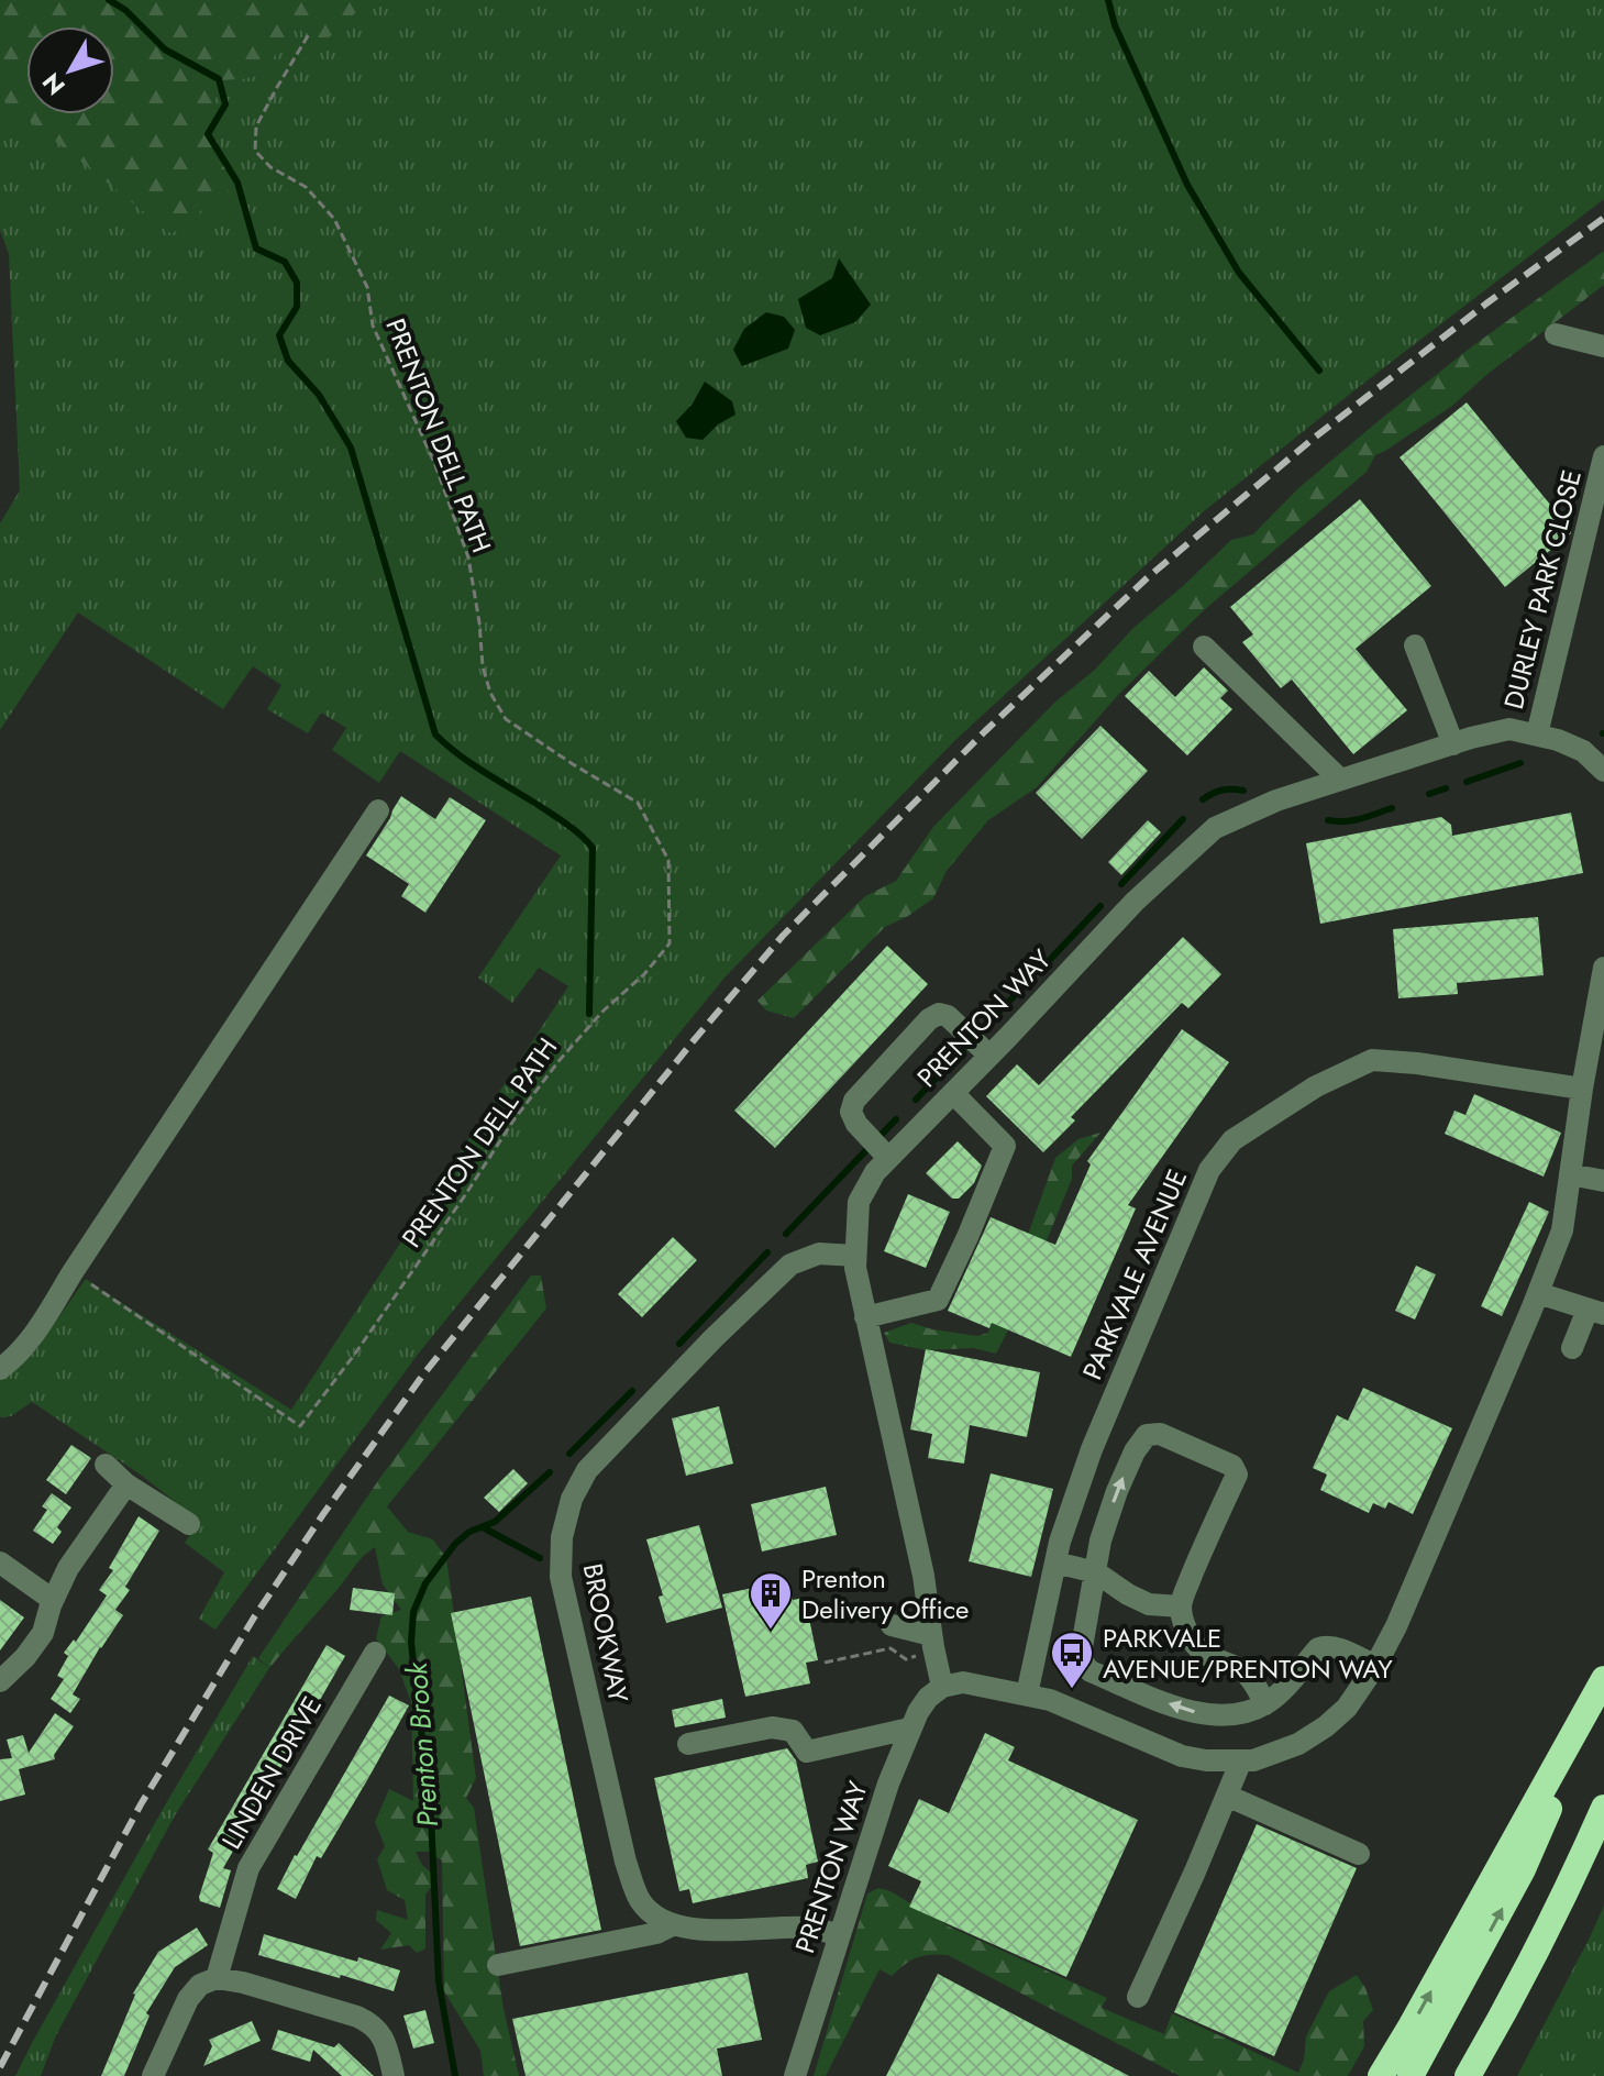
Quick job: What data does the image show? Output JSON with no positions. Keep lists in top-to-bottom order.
{
  "streets": {
    "street": [
      "DURLEY PARK CLOSE",
      "PRENTON WAY",
      "PARKVALE AVENUE",
      "BROOKWAY",
      "LINDEN DRIVE"
    ],
    "path": ["PRENTON DELL PATH"]
  },
  "crossings": [
    ["DURLEY PARK CLOSE", "PRENTON WAY"],
    ["PRENTON WAY", "BROOKWAY"]
  ],
  "water": ["Prenton Brook"],
  "places": {
    "building": ["Prenton Delivery Office"],
    "bus stop": ["PARKVALE AVENUE/PRENTON WAY"]
  },
  "north": "bottom left"
}
